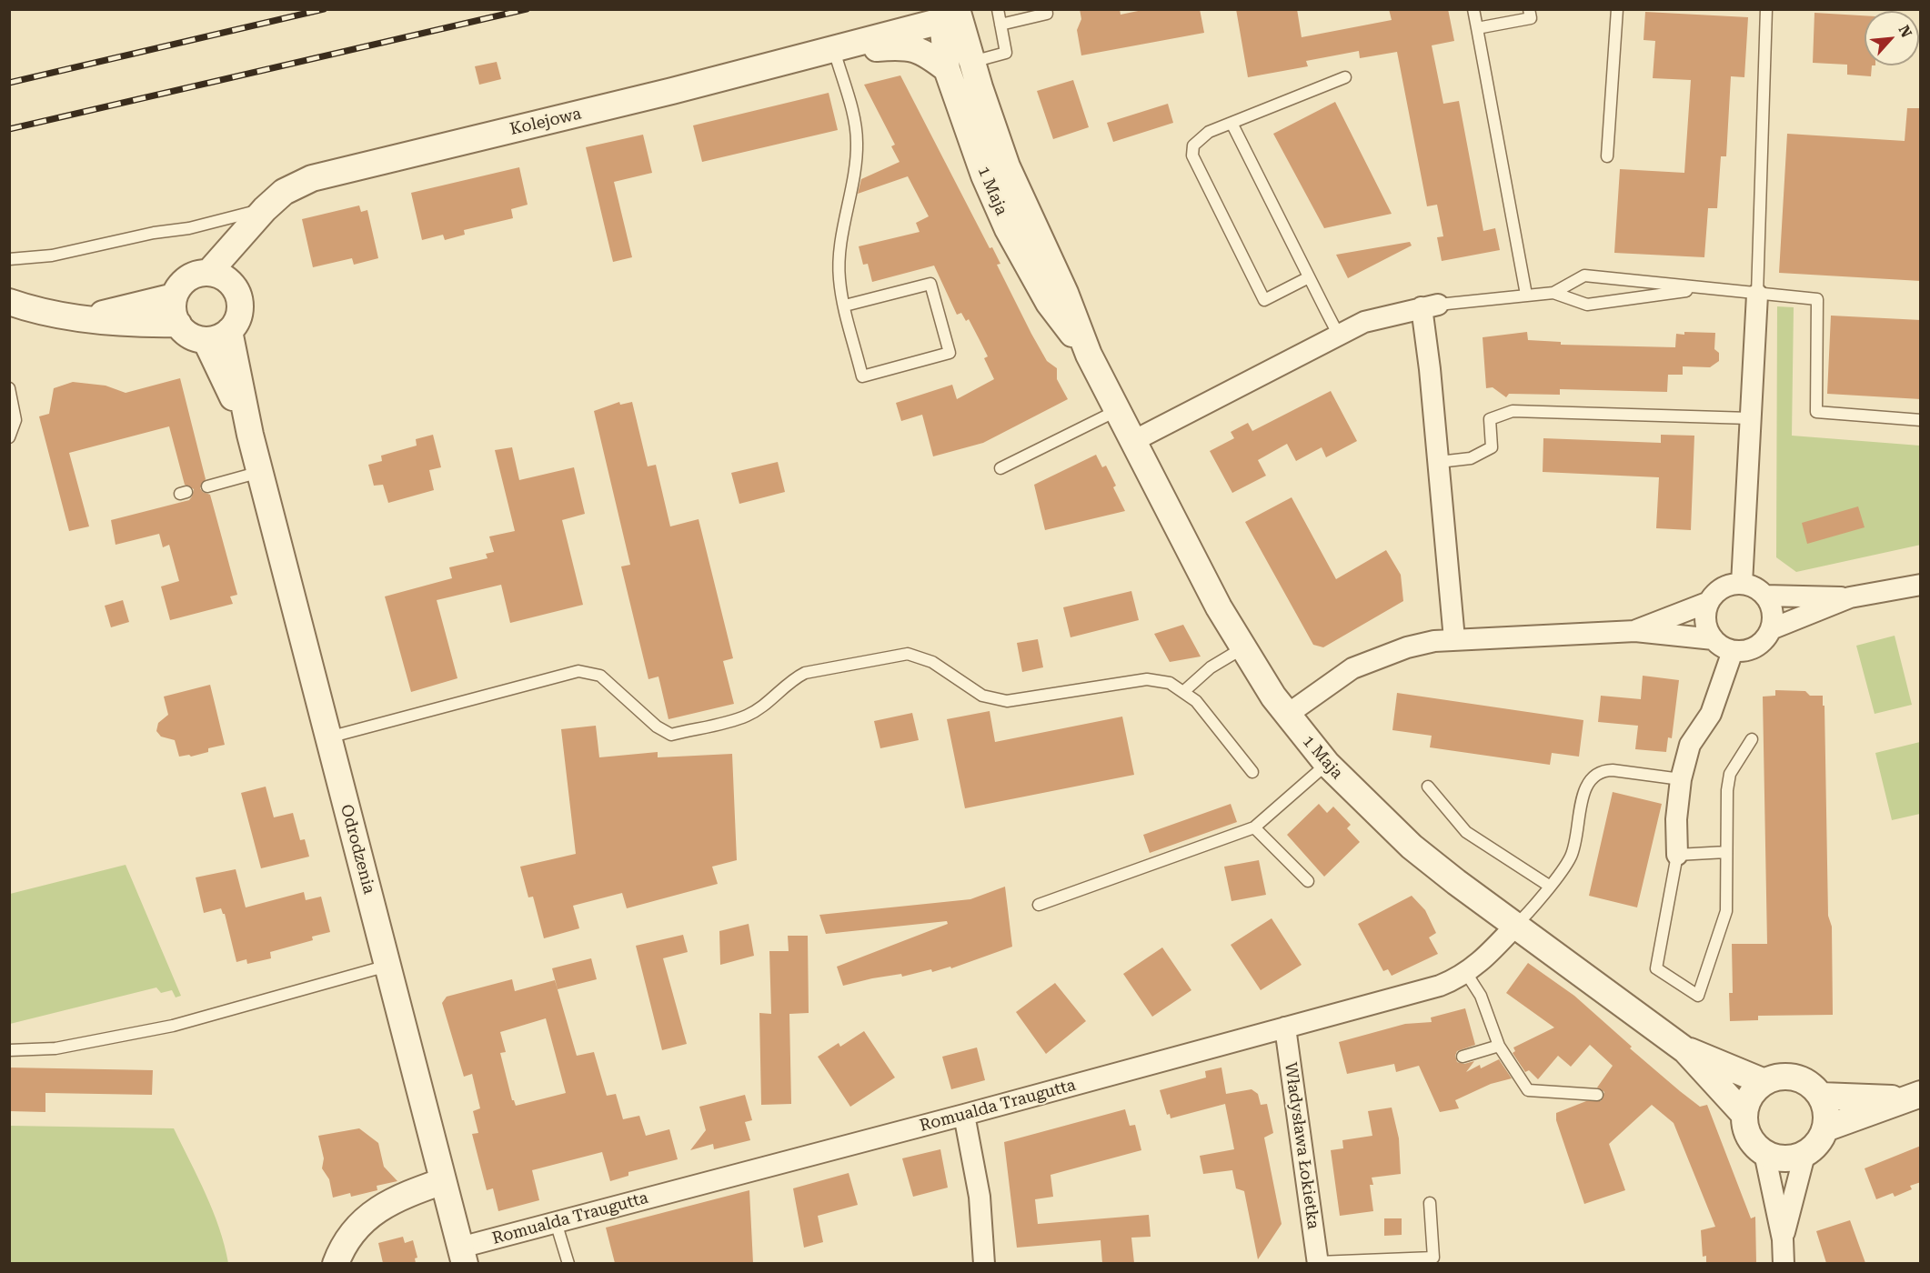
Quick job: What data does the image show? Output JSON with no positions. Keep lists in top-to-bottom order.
{
  "streets": {
    "street": [
      "Kolejowa",
      "1 Maja",
      "Odrodzenia",
      "Romualda Traugutta",
      "Władysława Łokietka"
    ]
  },
  "crossings": [
    ["Kolejowa", "1 Maja"],
    ["Kolejowa", "Odrodzenia"],
    ["1 Maja", "Romualda Traugutta"],
    ["Odrodzenia", "Romualda Traugutta"],
    ["Romualda Traugutta", "Władysława Łokietka"]
  ],
  "north": "top right"
}
